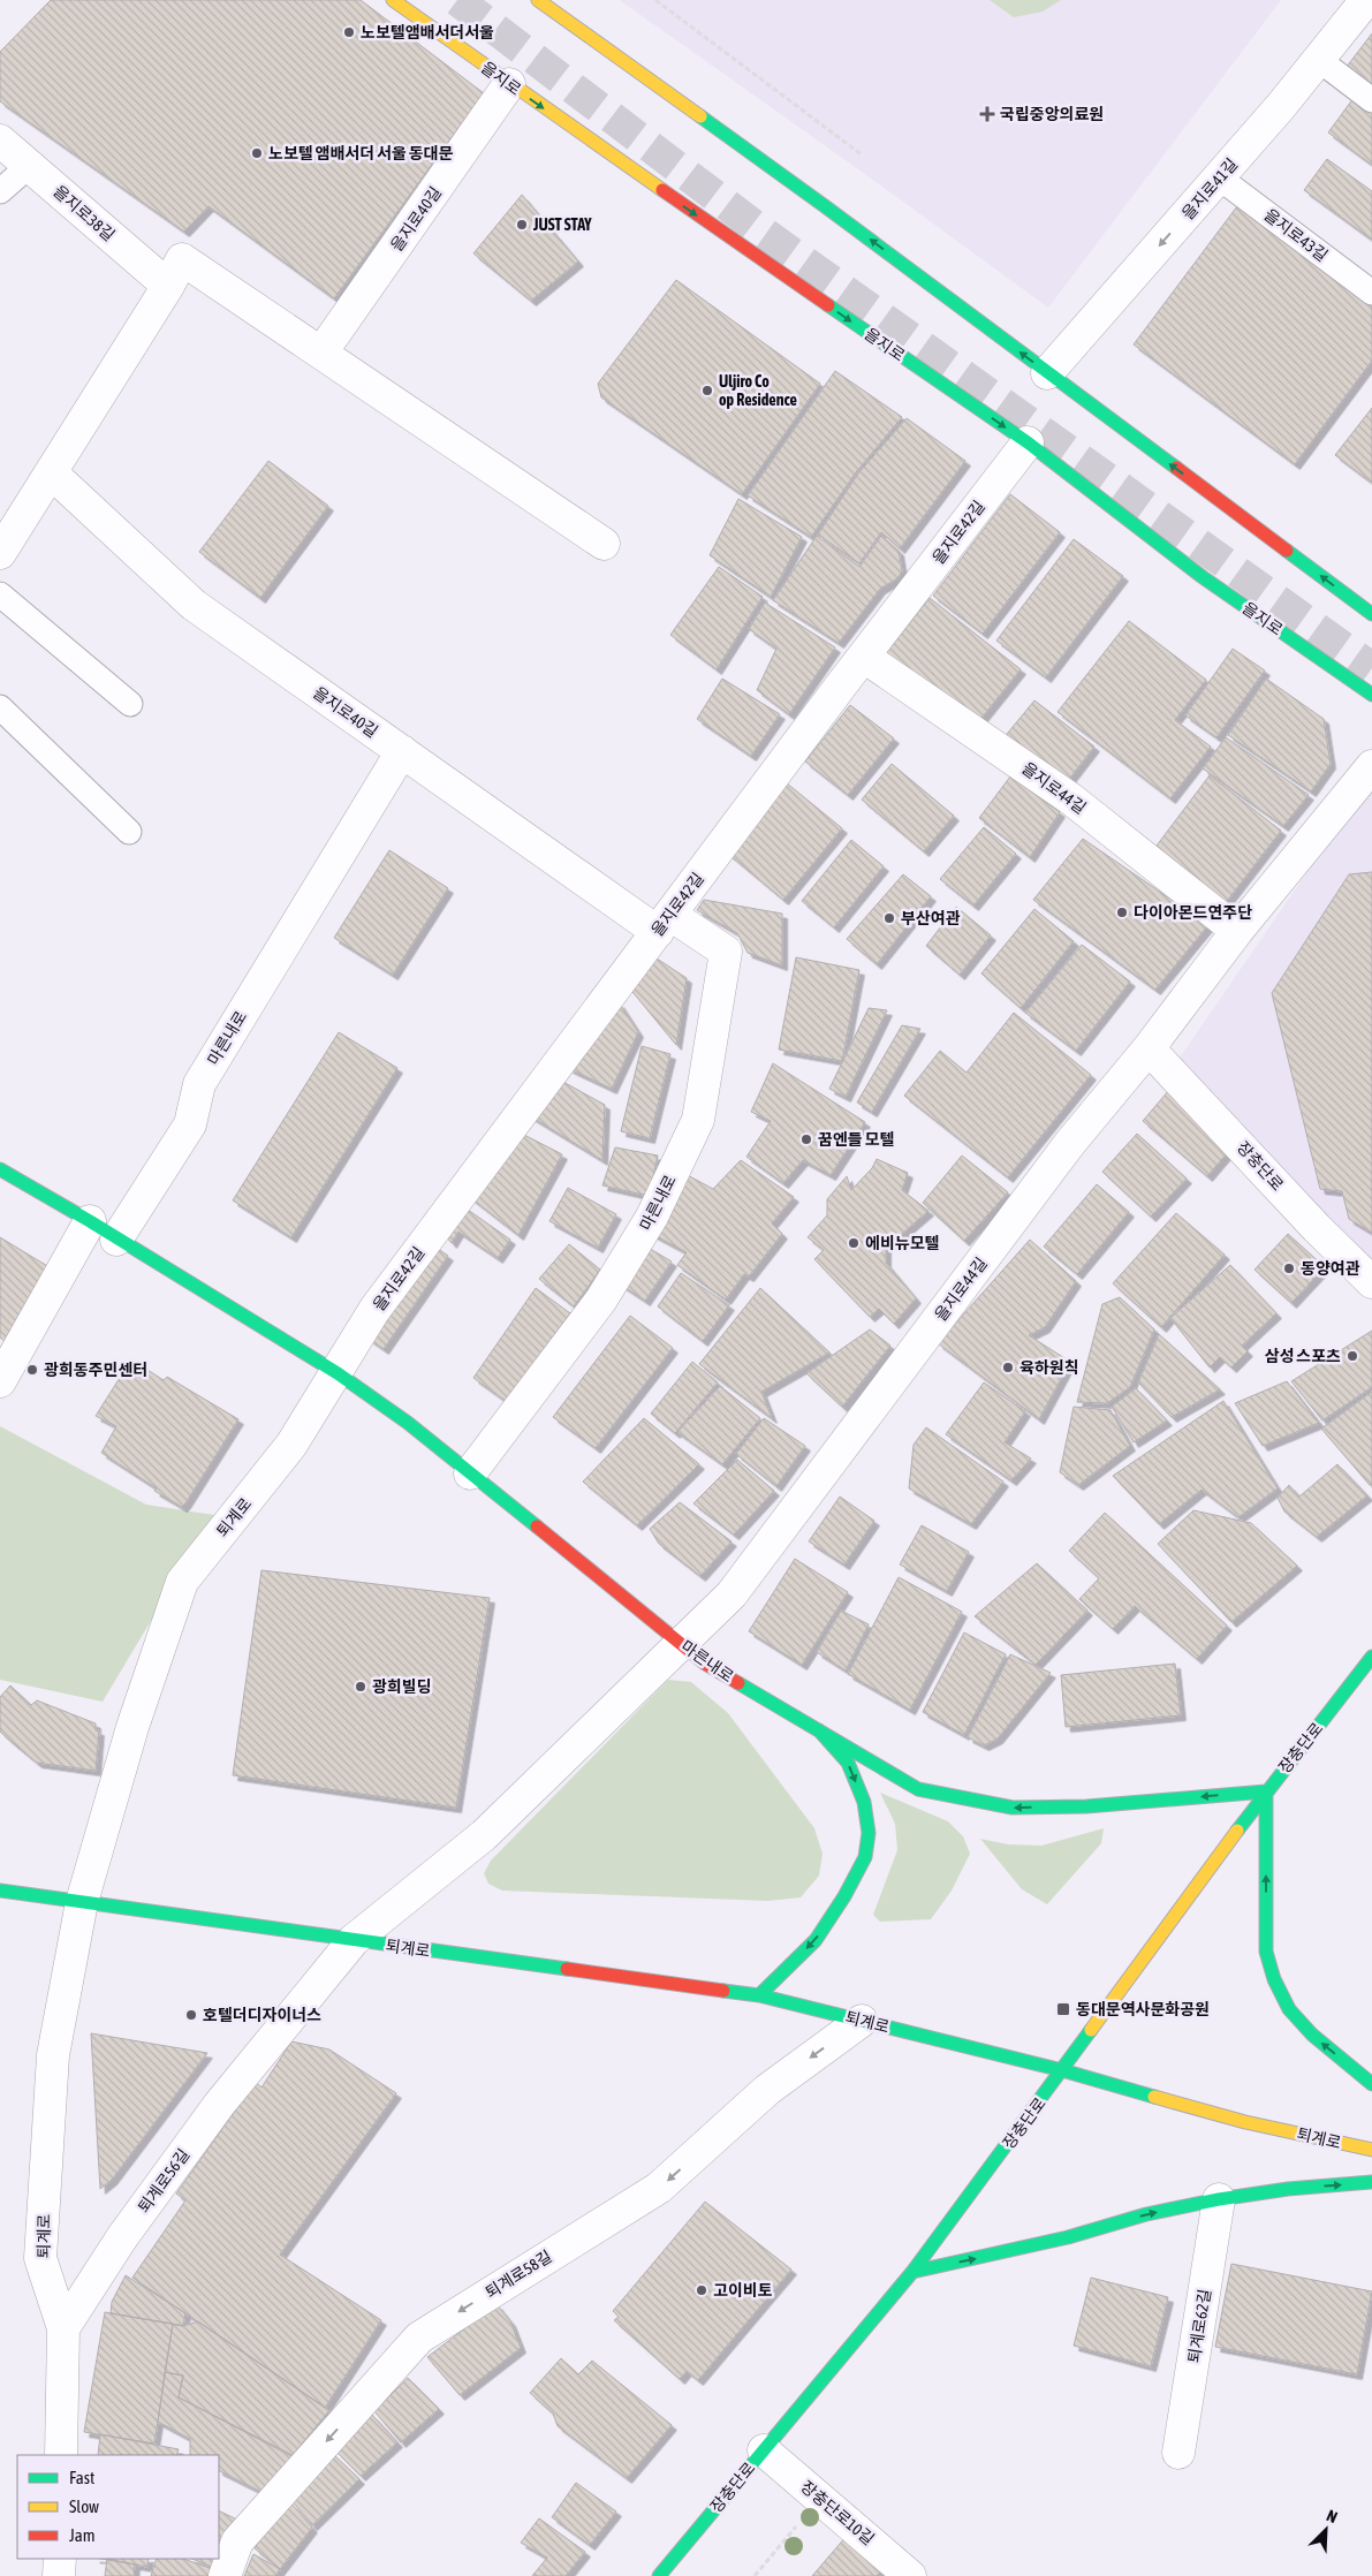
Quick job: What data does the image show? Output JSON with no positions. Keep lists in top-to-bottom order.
{
  "streets": {
    "main road": [
      "을지로",
      "마른내로",
      "장충단로",
      "퇴계로"
    ],
    "street": [
      "을지로41길",
      "을지로38길",
      "을지로40길",
      "을지로42길",
      "을지로44길",
      "퇴계로56길",
      "퇴계로58길",
      "퇴계로62길",
      "장충단로10길"
    ],
    "lane": ["을지로43길"]
  },
  "crossings": [
    ["을지로", "을지로40길"],
    ["을지로", "을지로42길"],
    ["을지로41길", "을지로43길"],
    ["을지로40길", "을지로42길"],
    ["을지로40길", "마른내로"],
    ["을지로42길", "을지로44길"],
    ["을지로42길", "마른내로"],
    ["을지로42길", "퇴계로"],
    ["을지로44길", "마른내로"],
    ["을지로44길", "장충단로"],
    ["을지로44길", "퇴계로"],
    ["마른내로", "장충단로"],
    ["마른내로", "퇴계로"],
    ["장충단로", "퇴계로"],
    ["장충단로", "장충단로10길"],
    ["퇴계로", "퇴계로56길"],
    ["퇴계로", "퇴계로58길"]
  ],
  "one_way": ["을지로41길", "퇴계로58길"],
  "places": {
    "other": [
      "노보텔앰배서더서울",
      "노보텔 앰배서더 서울 동대문",
      "JUST STAY",
      "Uljiro Co op Residence",
      "다이아몬드연주단",
      "부산여관",
      "꿈엔들 모텔",
      "에비뉴모텔",
      "동양여관",
      "삼성 스포츠",
      "육하원칙",
      "광희동주민센터",
      "광희빌딩",
      "호텔더디자이너스",
      "고이비토"
    ],
    "health": ["국립중앙의료원"],
    "transit": ["동대문역사문화공원"]
  },
  "legend": ["Fast", "Slow", "Jam"],
  "north": "top right"
}
